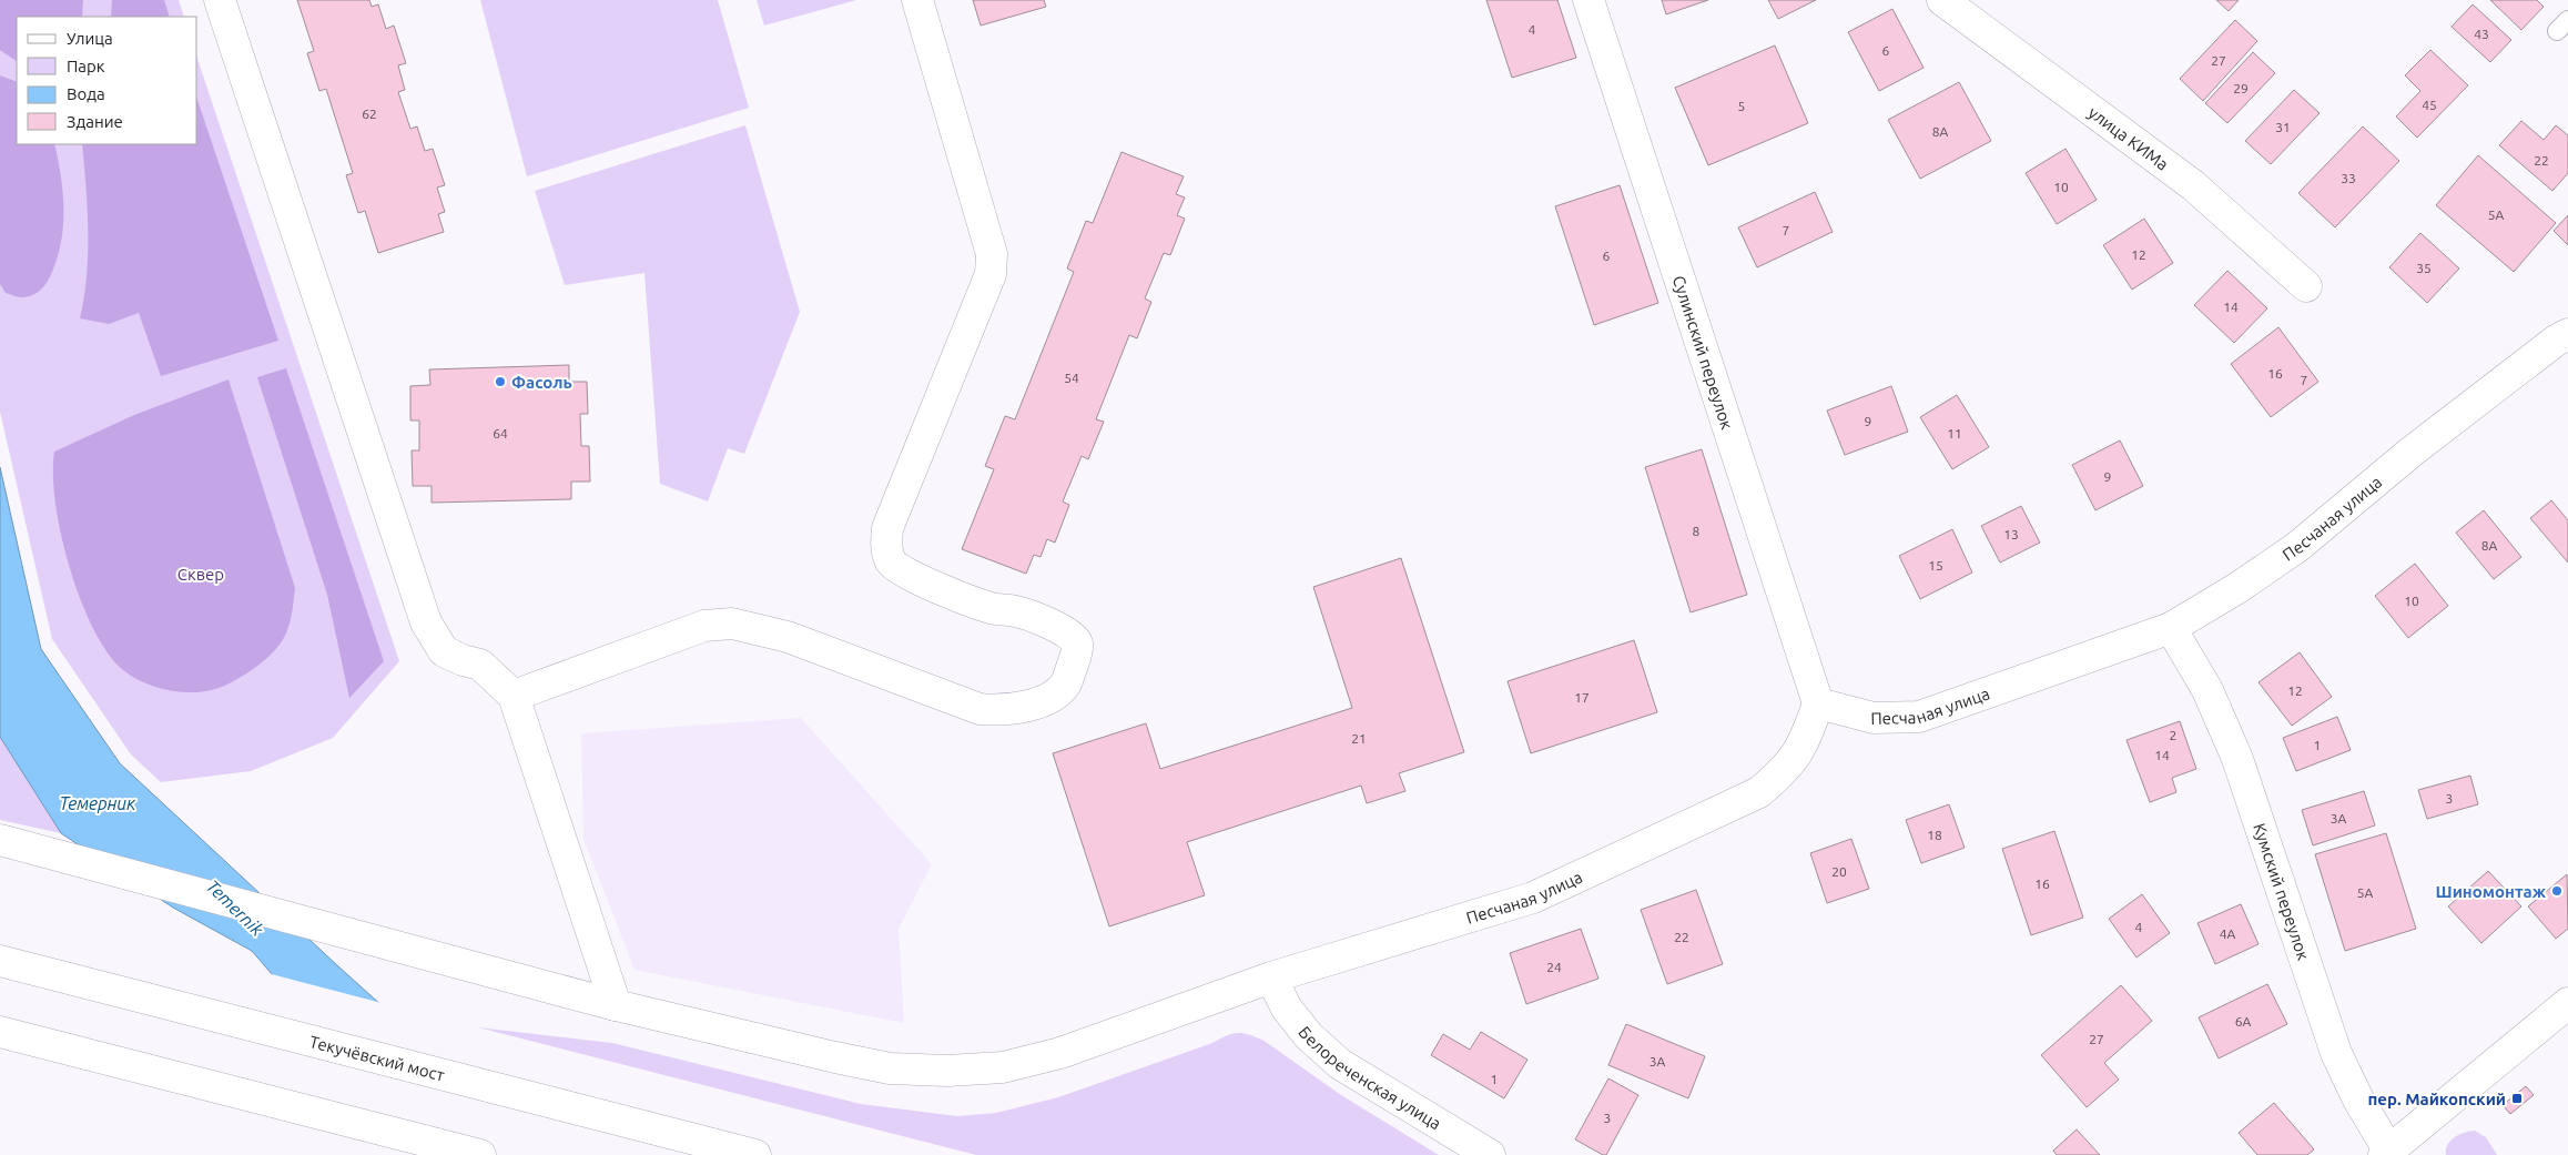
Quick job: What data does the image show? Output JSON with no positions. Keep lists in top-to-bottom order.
{
  "streets": {
    "street": [
      "улица КИМа",
      "Сулинский переулок",
      "Песчаная улица",
      "Кумский переулок",
      "Текучёвский мост",
      "Белореченская улица"
    ]
  },
  "crossings": [
    ["Сулинский переулок", "Песчаная улица"],
    ["Песчаная улица", "Кумский переулок"],
    ["Песчаная улица", "Белореченская улица"]
  ],
  "water": ["Темерник", "Temernik"],
  "parks": ["Сквер"],
  "places": {
    "other": ["Фасоль", "Шиномонтаж"],
    "transit": ["пер. Майкопский"]
  },
  "house_numbers": [
    "4",
    "43",
    "6",
    "27",
    "29",
    "45",
    "5",
    "62",
    "31",
    "8А",
    "22",
    "33",
    "10",
    "5А",
    "7",
    "12",
    "6",
    "35",
    "14",
    "16",
    "54",
    "7",
    "9",
    "64",
    "11",
    "9",
    "8",
    "13",
    "8А",
    "15",
    "10",
    "12",
    "17",
    "2",
    "21",
    "1",
    "14",
    "3",
    "3А",
    "18",
    "20",
    "16",
    "5А",
    "4",
    "4А",
    "22",
    "24",
    "6А",
    "27",
    "3А",
    "1",
    "3"
  ],
  "legend": [
    "Улица",
    "Парк",
    "Вода",
    "Здание"
  ]
}
